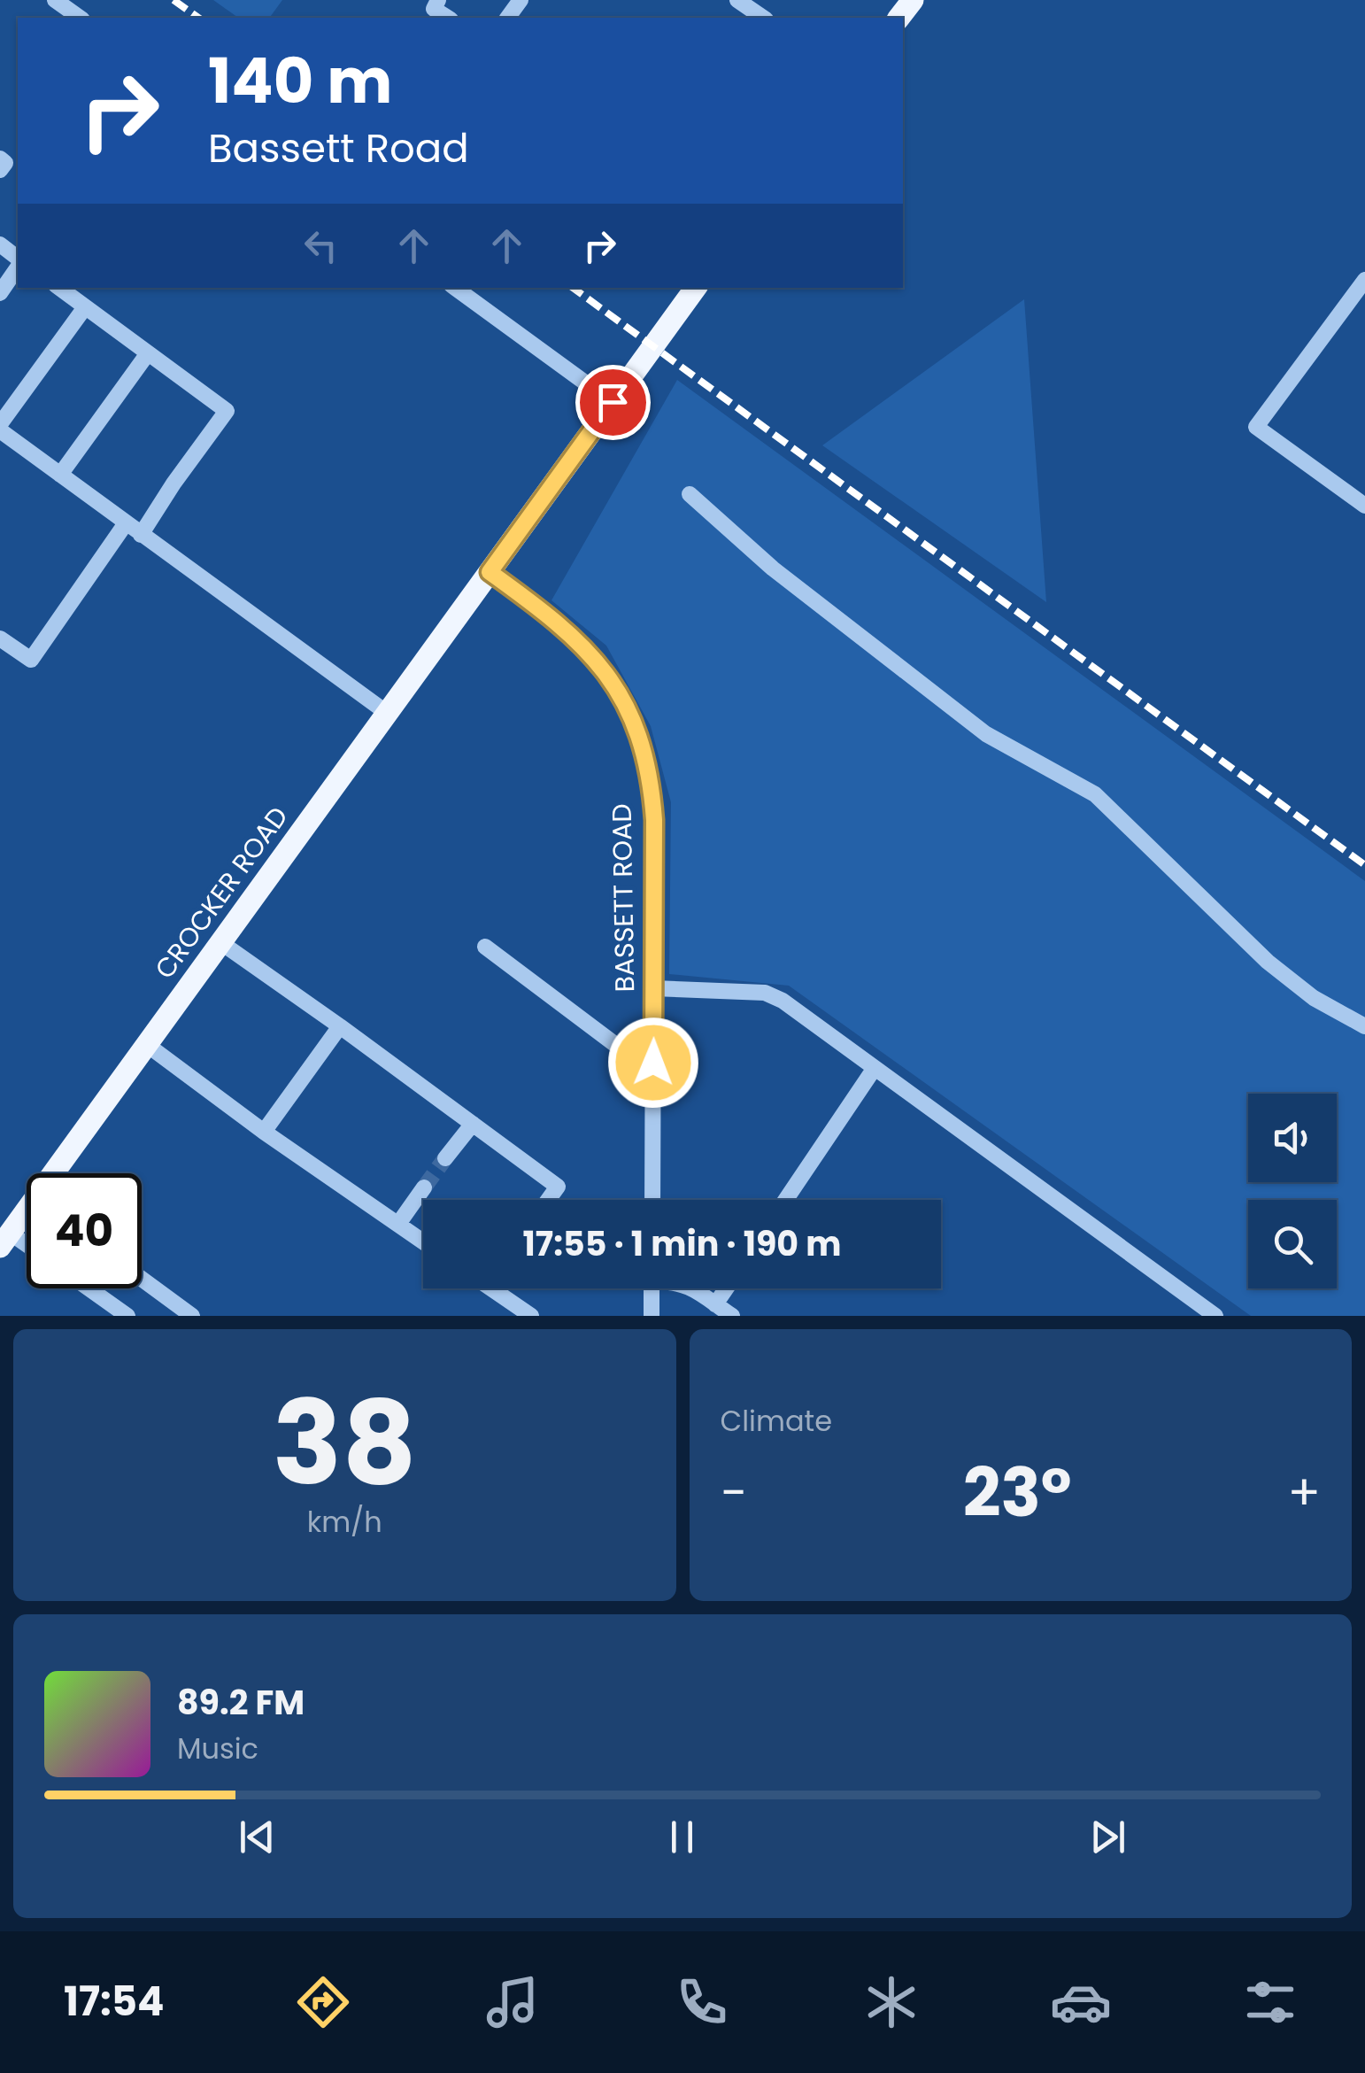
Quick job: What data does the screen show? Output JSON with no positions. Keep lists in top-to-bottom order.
{
  "streets": {
    "main road": ["CROCKER ROAD"],
    "street": ["BASSETT ROAD"]
  },
  "crossings": [
    ["CROCKER ROAD", "BASSETT ROAD"]
  ],
  "page": {
    "turn": ["140 m", "Bassett Road"],
    "limit": "40",
    "trip": "17:55 · 1 min · 190 m",
    "tile": [
      ["38", "km/h"],
      "Climate"
    ],
    "heat": ["−", "23°", "+"],
    "song": ["89.2 FM", "Music"],
    "tabs": "17:54"
  }
}
